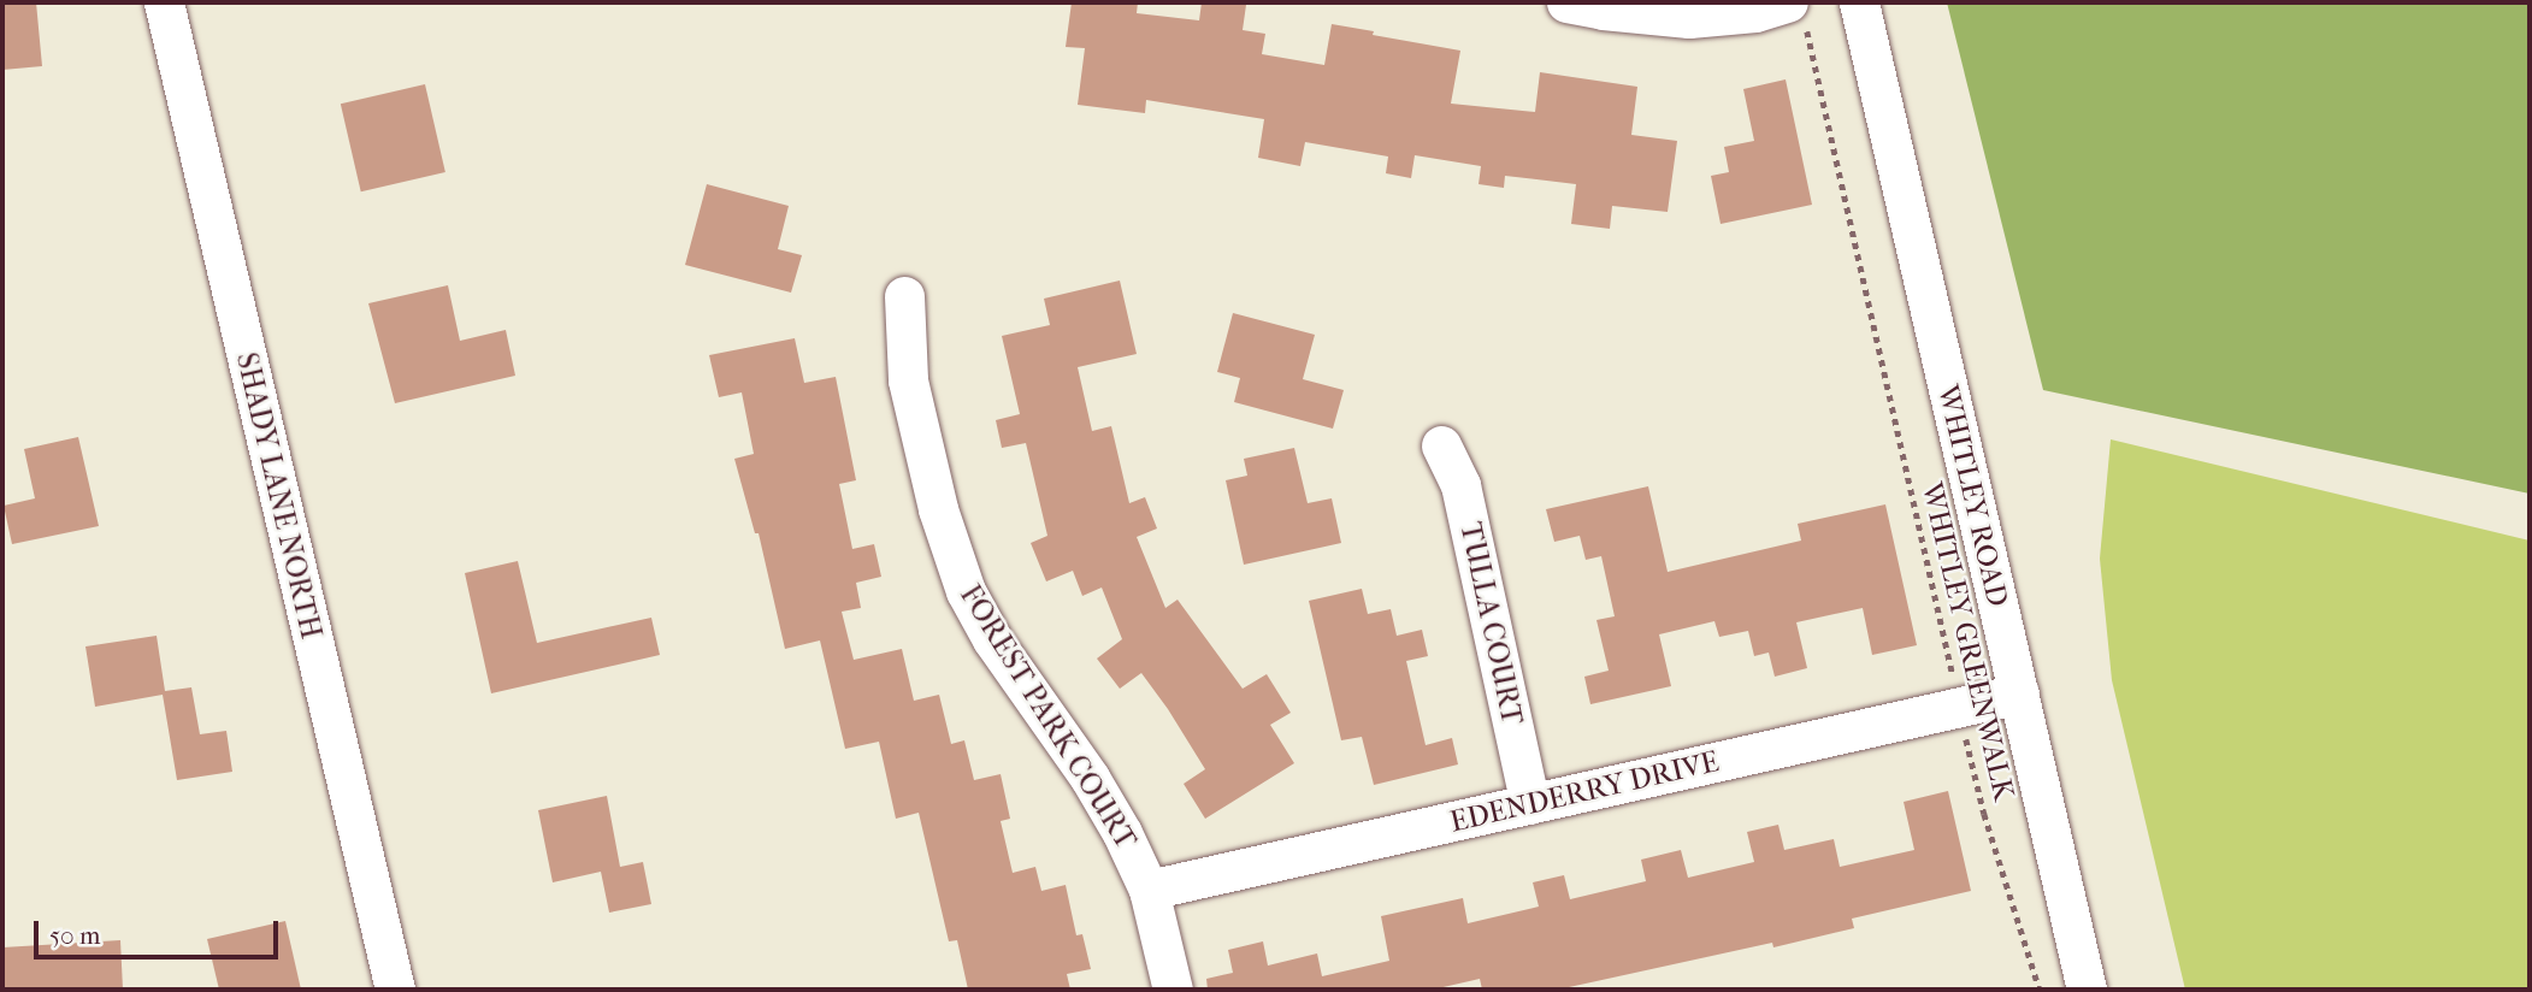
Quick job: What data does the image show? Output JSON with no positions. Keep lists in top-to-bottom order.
{
  "streets": {
    "street": [
      "SHADY LANE NORTH",
      "WHITLEY ROAD",
      "TULLA COURT",
      "FOREST PARK COURT",
      "EDENDERRY DRIVE"
    ],
    "path": ["WHITLEY GREENWALK"]
  },
  "crossings": [
    ["WHITLEY ROAD", "EDENDERRY DRIVE"],
    ["TULLA COURT", "EDENDERRY DRIVE"],
    ["WHITLEY GREENWALK", "EDENDERRY DRIVE"],
    ["FOREST PARK COURT", "EDENDERRY DRIVE"]
  ],
  "scale_bar": "50 m"
}
